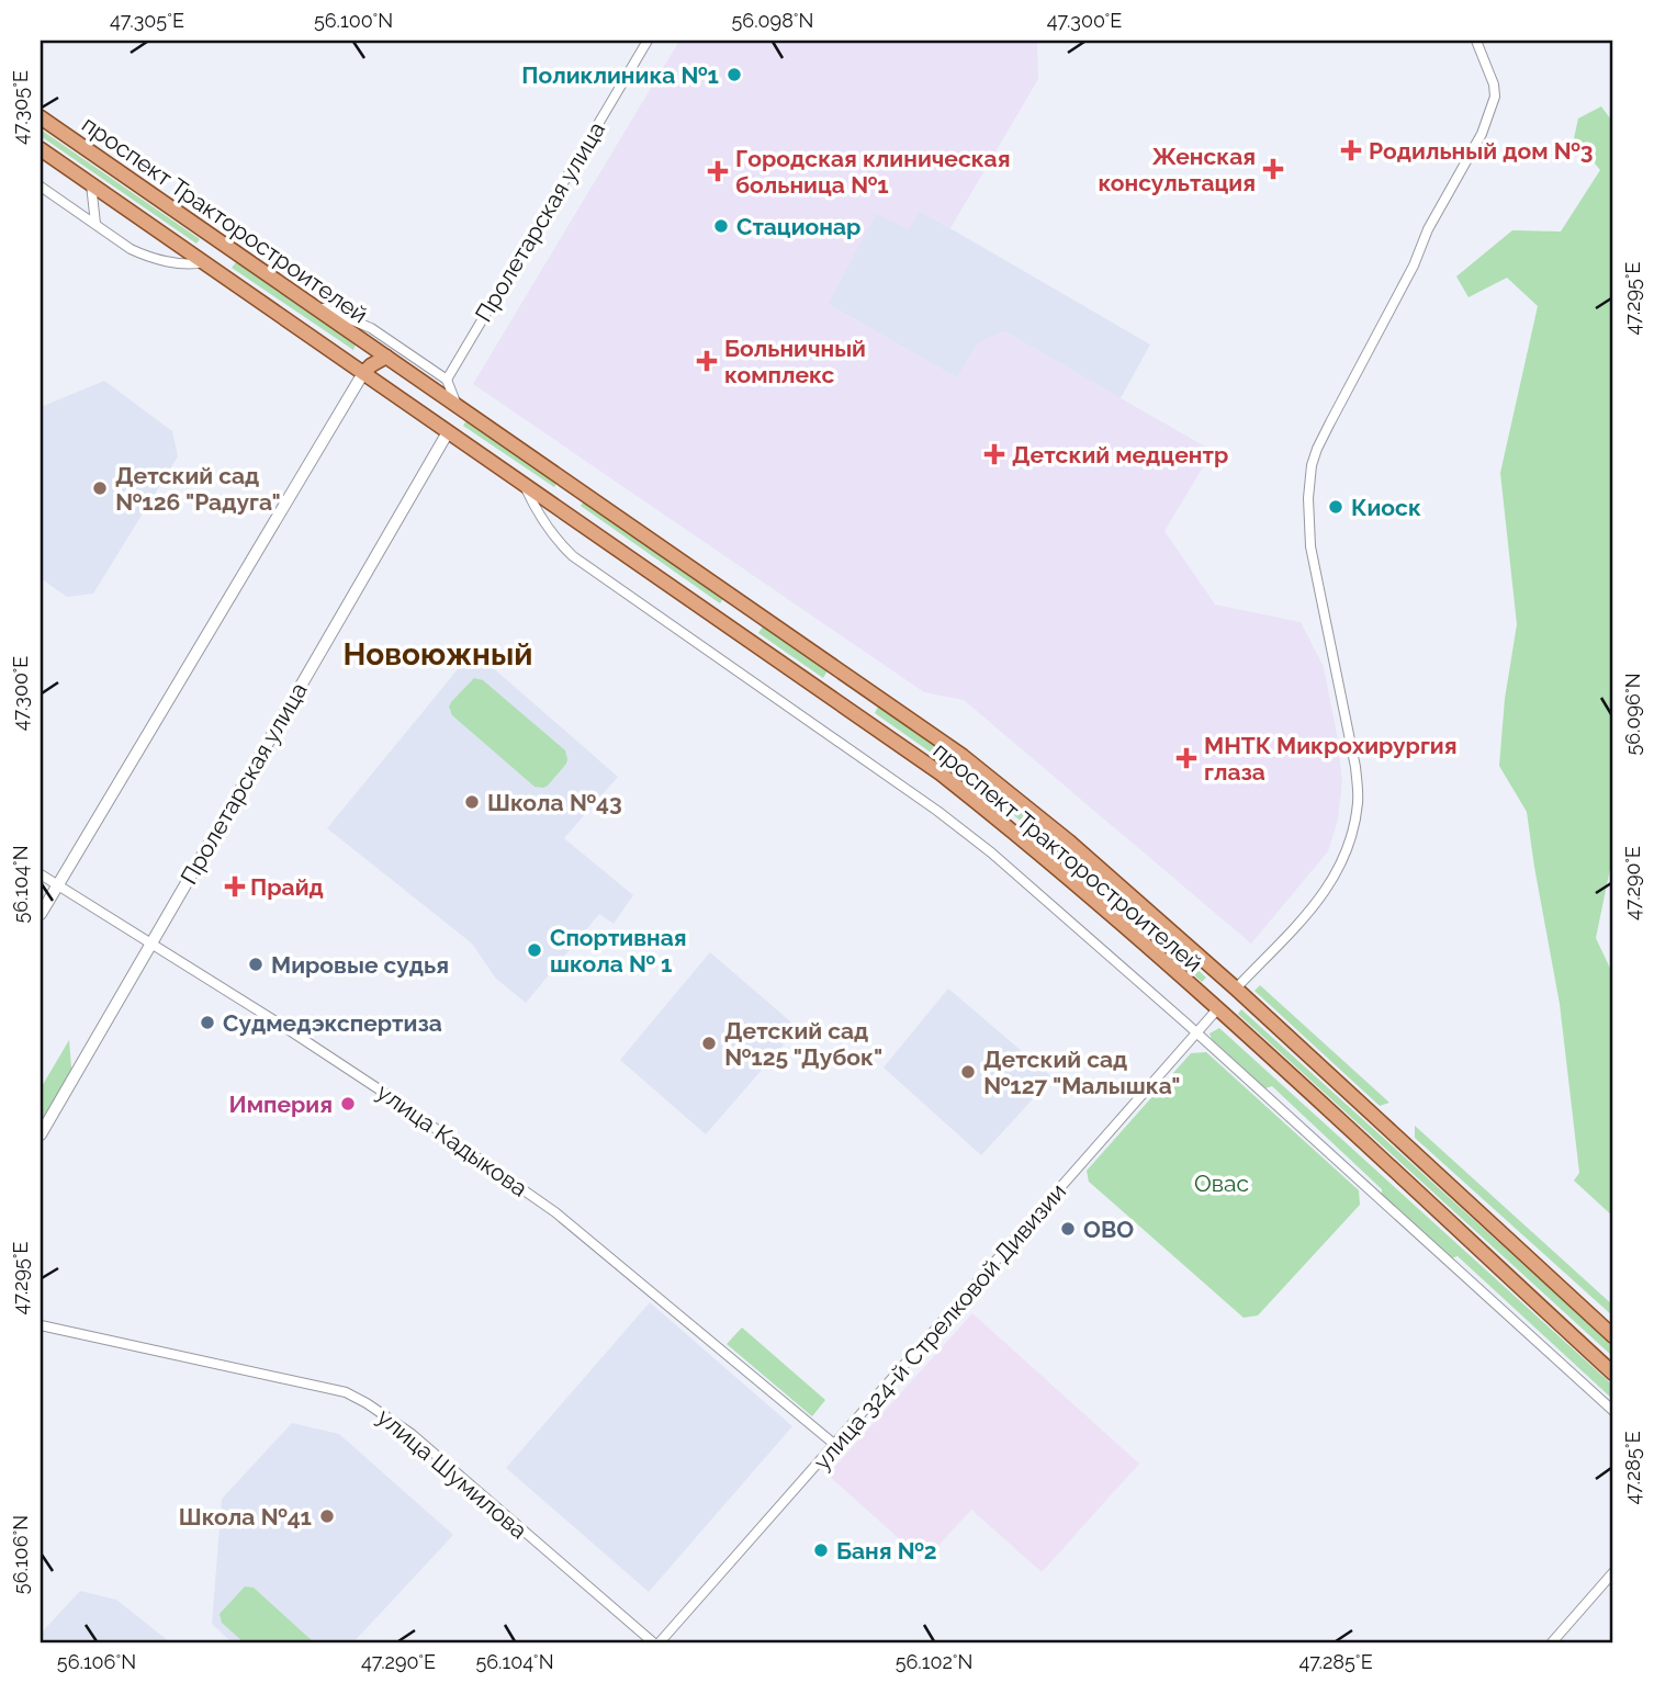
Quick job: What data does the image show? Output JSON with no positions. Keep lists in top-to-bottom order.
{
  "streets": {
    "main road": ["проспект Тракторостроителей"],
    "street": [
      "Пролетарская улица",
      "улица Кадыкова",
      "улица 324-й Стрелковой Дивизии",
      "улица Шумилова"
    ]
  },
  "crossings": [
    ["проспект Тракторостроителей", "Пролетарская улица"],
    ["проспект Тракторостроителей", "улица 324-й Стрелковой Дивизии"],
    ["Пролетарская улица", "улица Кадыкова"],
    ["улица Кадыкова", "улица 324-й Стрелковой Дивизии"]
  ],
  "districts": ["Новоюжный"],
  "parks": ["Овас"],
  "places": {
    "other": [
      "Поликлиника №1",
      "Стационар",
      "Детский сад №126 \"Радуга\"",
      "Киоск",
      "Школа №43",
      "Спортивная школа № 1",
      "Мировые судья",
      "Судмедэкспертиза",
      "Детский сад №125 \"Дубок\"",
      "Детский сад №127 \"Малышка\"",
      "Империя",
      "ОВО",
      "Школа №41",
      "Баня №2"
    ],
    "health": [
      "Родильный дом №3",
      "Женская консультация",
      "Городская клиническая больница №1",
      "Больничный комплекс",
      "Детский медцентр",
      "МНТК Микрохирургия глаза",
      "Прайд"
    ]
  },
  "coordinates": [
    "47.305°E",
    "56.100°N",
    "56.098°N",
    "47.300°E",
    "47.295°E",
    "56.096°N",
    "47.290°E",
    "56.104°N",
    "47.285°E",
    "56.106°N",
    "56.102°N"
  ]
}
